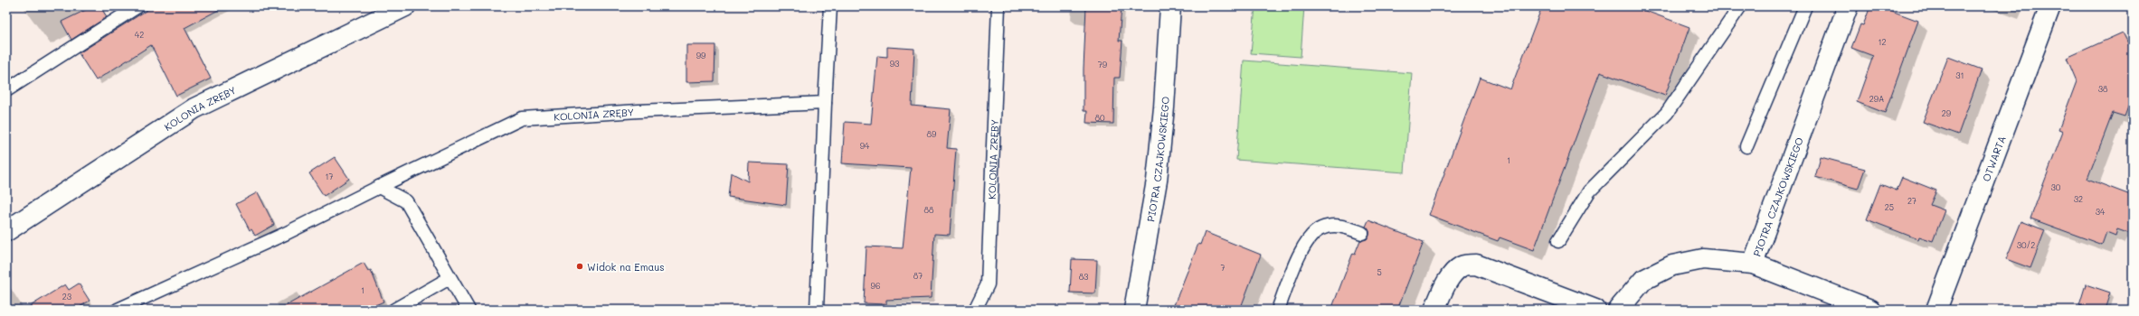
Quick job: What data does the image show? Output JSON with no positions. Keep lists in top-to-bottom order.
{
  "streets": {
    "street": ["KOLONIA ZRĘBY", "OTWARTA", "PIOTRA CZAJKOWSKIEGO"]
  },
  "places": ["Widok na Emaus"],
  "house_numbers": [
    "42",
    "12",
    "99",
    "93",
    "79",
    "31",
    "38",
    "29A",
    "29",
    "80",
    "89",
    "94",
    "1",
    "17",
    "30",
    "32",
    "27",
    "25",
    "88",
    "34",
    "30/2",
    "7",
    "5",
    "87",
    "83",
    "96",
    "1",
    "23"
  ]
}
